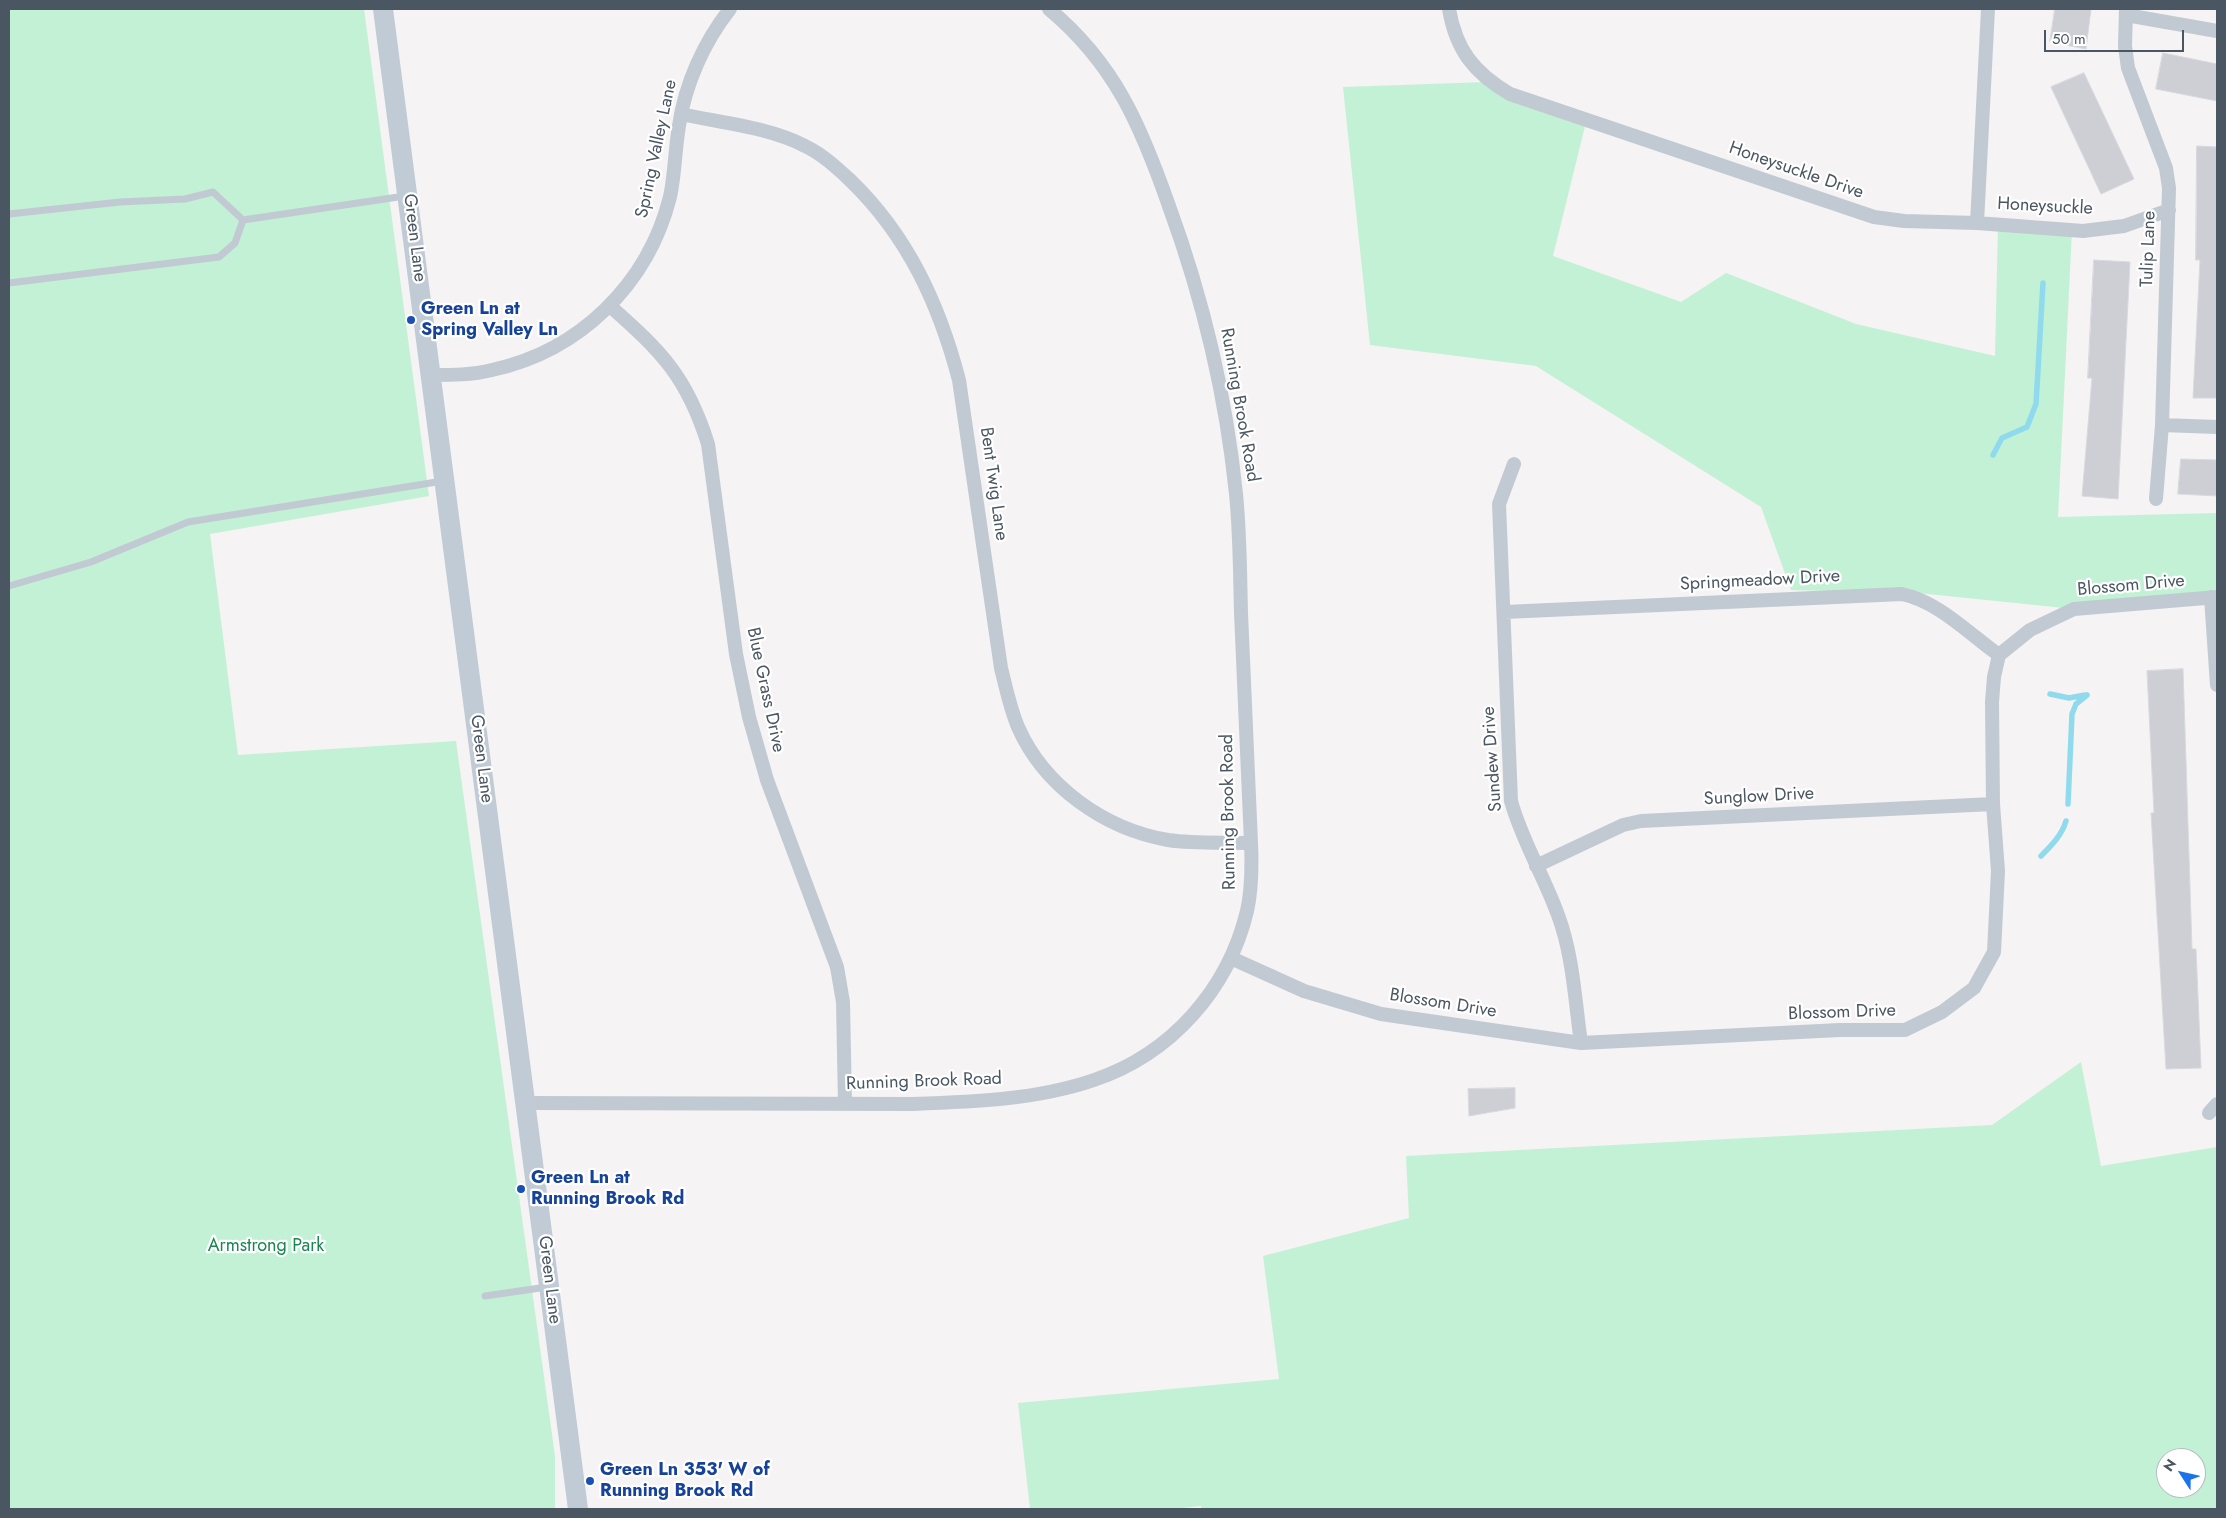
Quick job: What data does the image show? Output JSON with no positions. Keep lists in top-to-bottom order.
{
  "streets": {
    "street": [
      "Spring Valley Lane",
      "Honeysuckle Drive",
      "Honeysuckle",
      "Green Lane",
      "Tulip Lane",
      "Running Brook Road",
      "Bent Twig Lane",
      "Springmeadow Drive",
      "Blossom Drive",
      "Blue Grass Drive",
      "Sundew Drive",
      "Sunglow Drive"
    ]
  },
  "crossings": [
    ["Spring Valley Lane", "Green Lane"],
    ["Spring Valley Lane", "Bent Twig Lane"],
    ["Spring Valley Lane", "Blue Grass Drive"],
    ["Honeysuckle Drive", "Honeysuckle"],
    ["Honeysuckle", "Tulip Lane"],
    ["Green Lane", "Running Brook Road"],
    ["Running Brook Road", "Bent Twig Lane"],
    ["Running Brook Road", "Blossom Drive"],
    ["Running Brook Road", "Blue Grass Drive"],
    ["Springmeadow Drive", "Blossom Drive"],
    ["Springmeadow Drive", "Sundew Drive"],
    ["Blossom Drive", "Sundew Drive"],
    ["Blossom Drive", "Sunglow Drive"],
    ["Sundew Drive", "Sunglow Drive"]
  ],
  "parks": ["Armstrong Park"],
  "places": ["Green Ln at Spring Valley Ln", "Green Ln at Running Brook Rd", "Green Ln 353' W of Running Brook Rd"],
  "scale_bar": "50 m",
  "north": "top left"
}
